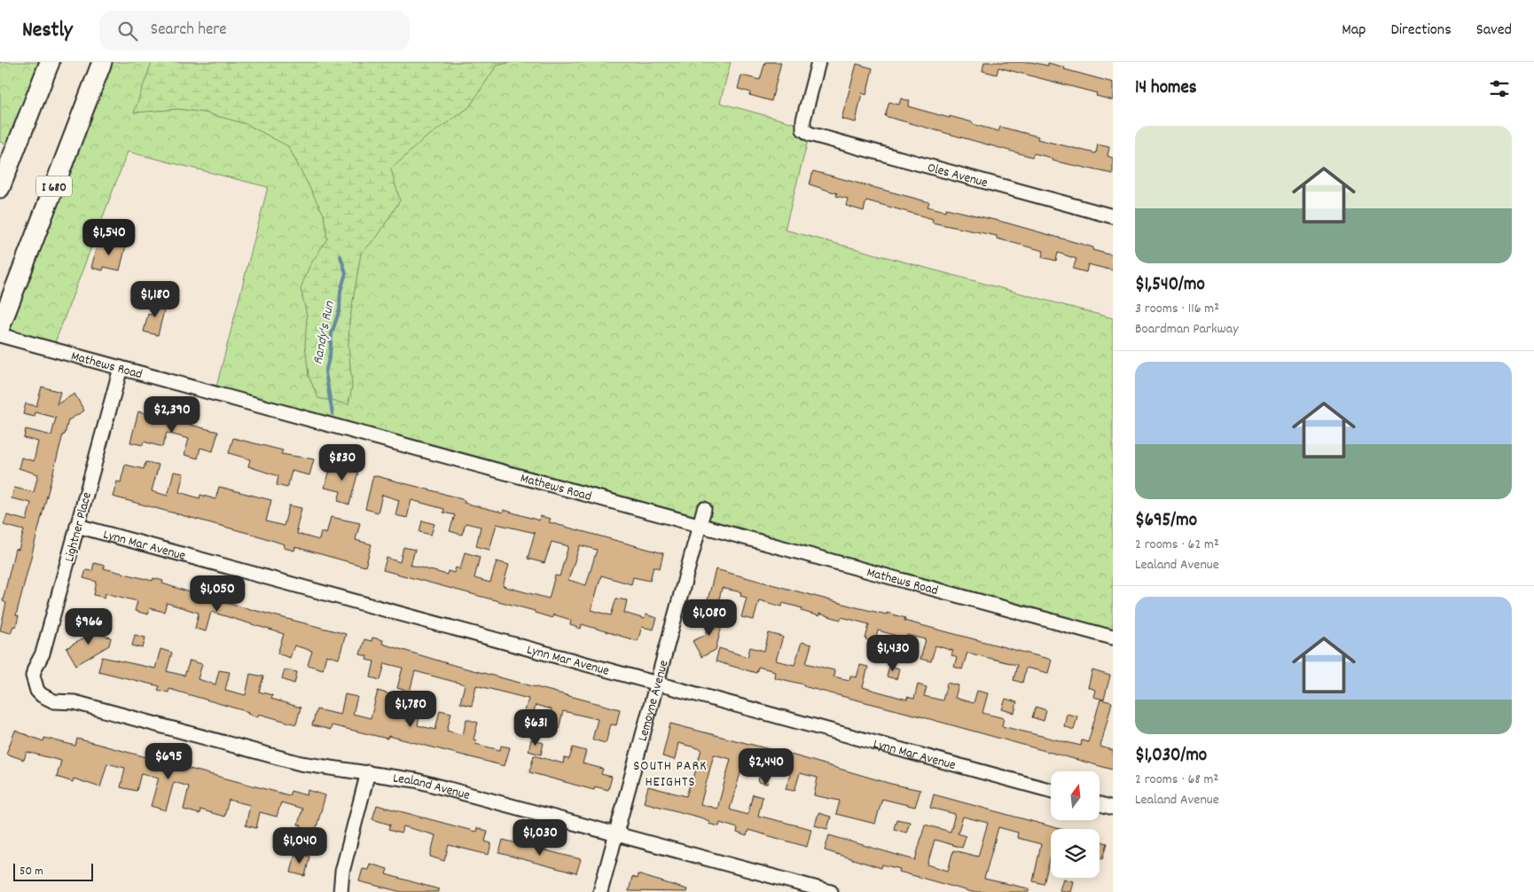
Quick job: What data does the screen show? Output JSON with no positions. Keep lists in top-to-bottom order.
{
  "streets": {
    "highway": ["I 680"],
    "street": [
      "Oles Avenue",
      "Mathews Road",
      "Lightner Place",
      "Lynn Mar Avenue",
      "Lemoyne Avenue",
      "Lealand Avenue"
    ]
  },
  "crossings": [
    ["Mathews Road", "Lightner Place"],
    ["Mathews Road", "Lemoyne Avenue"],
    ["Lightner Place", "Lynn Mar Avenue"],
    ["Lightner Place", "Lealand Avenue"],
    ["Lynn Mar Avenue", "Lemoyne Avenue"],
    ["Lemoyne Avenue", "Lealand Avenue"]
  ],
  "districts": ["SOUTH PARK HEIGHTS"],
  "water": ["Randy's Run"],
  "scale_bar": "50 m",
  "north": "top",
  "page": {
    "header": "Nestly",
    "search": "Search here",
    "nav": ["Map", "Directions", "Saved"],
    "heading": "14 homes",
    "list": [
      {
        "name": "$1,540/mo",
        "note": "3 rooms · 116 m² · Boardman Parkway"
      },
      {
        "name": "$695/mo",
        "note": "2 rooms · 62 m² · Lealand Avenue"
      },
      {
        "name": "$1,030/mo",
        "note": "2 rooms · 68 m² · Lealand Avenue"
      }
    ],
    "price": [
      "$1,540",
      "$1,180",
      "$2,390",
      "$830",
      "$1,050",
      "$1,080",
      "$966",
      "$1,430",
      "$1,780",
      "$631",
      "$695",
      "$2,440",
      "$1,030",
      "$1,040"
    ],
    "scale": "50 m"
  }
}
